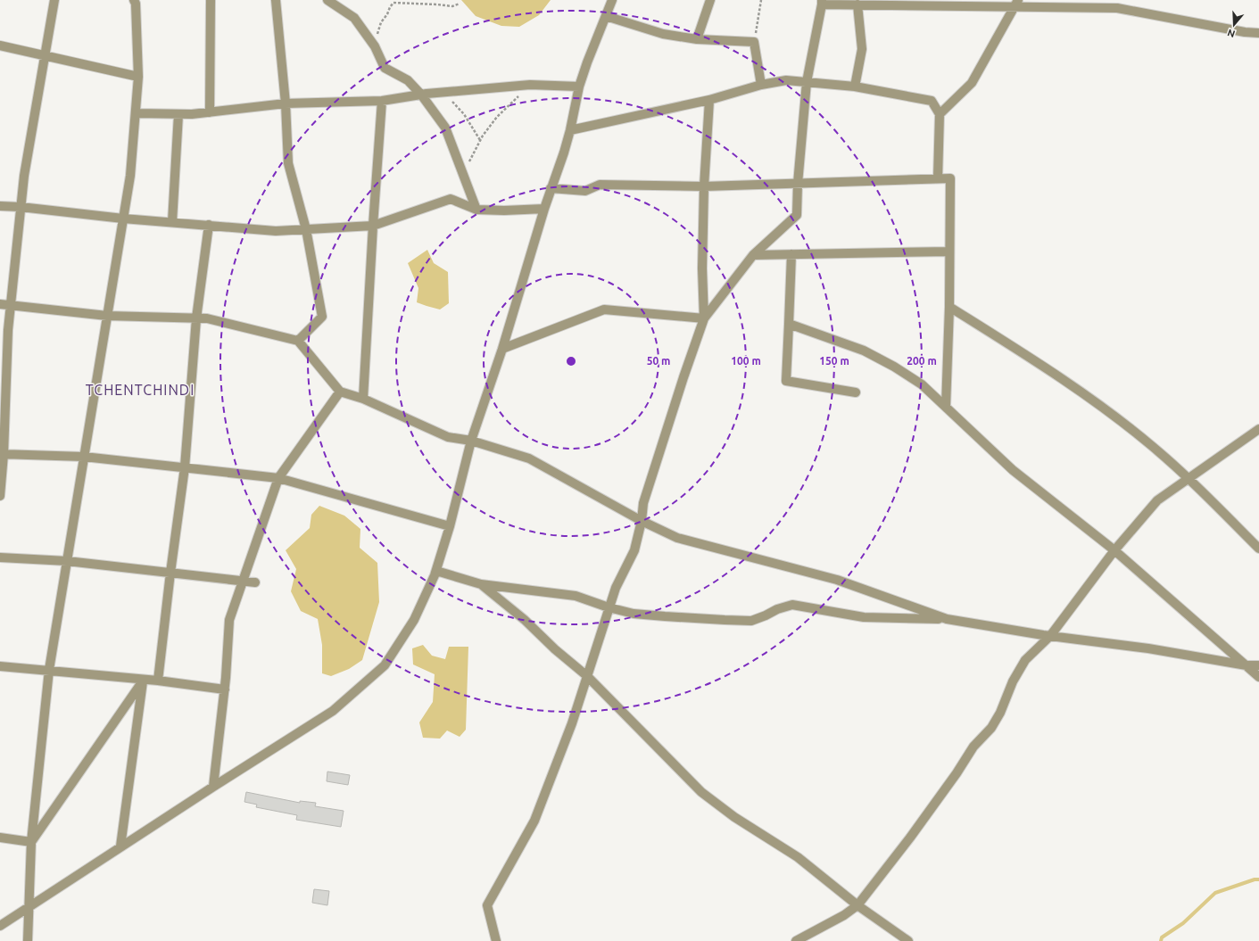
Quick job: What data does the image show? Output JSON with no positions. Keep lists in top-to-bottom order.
{
  "districts": ["TCHENTCHINDI"],
  "north": "bottom",
  "rings": [
    "50 m",
    "100 m",
    "150 m",
    "200 m"
  ]
}
